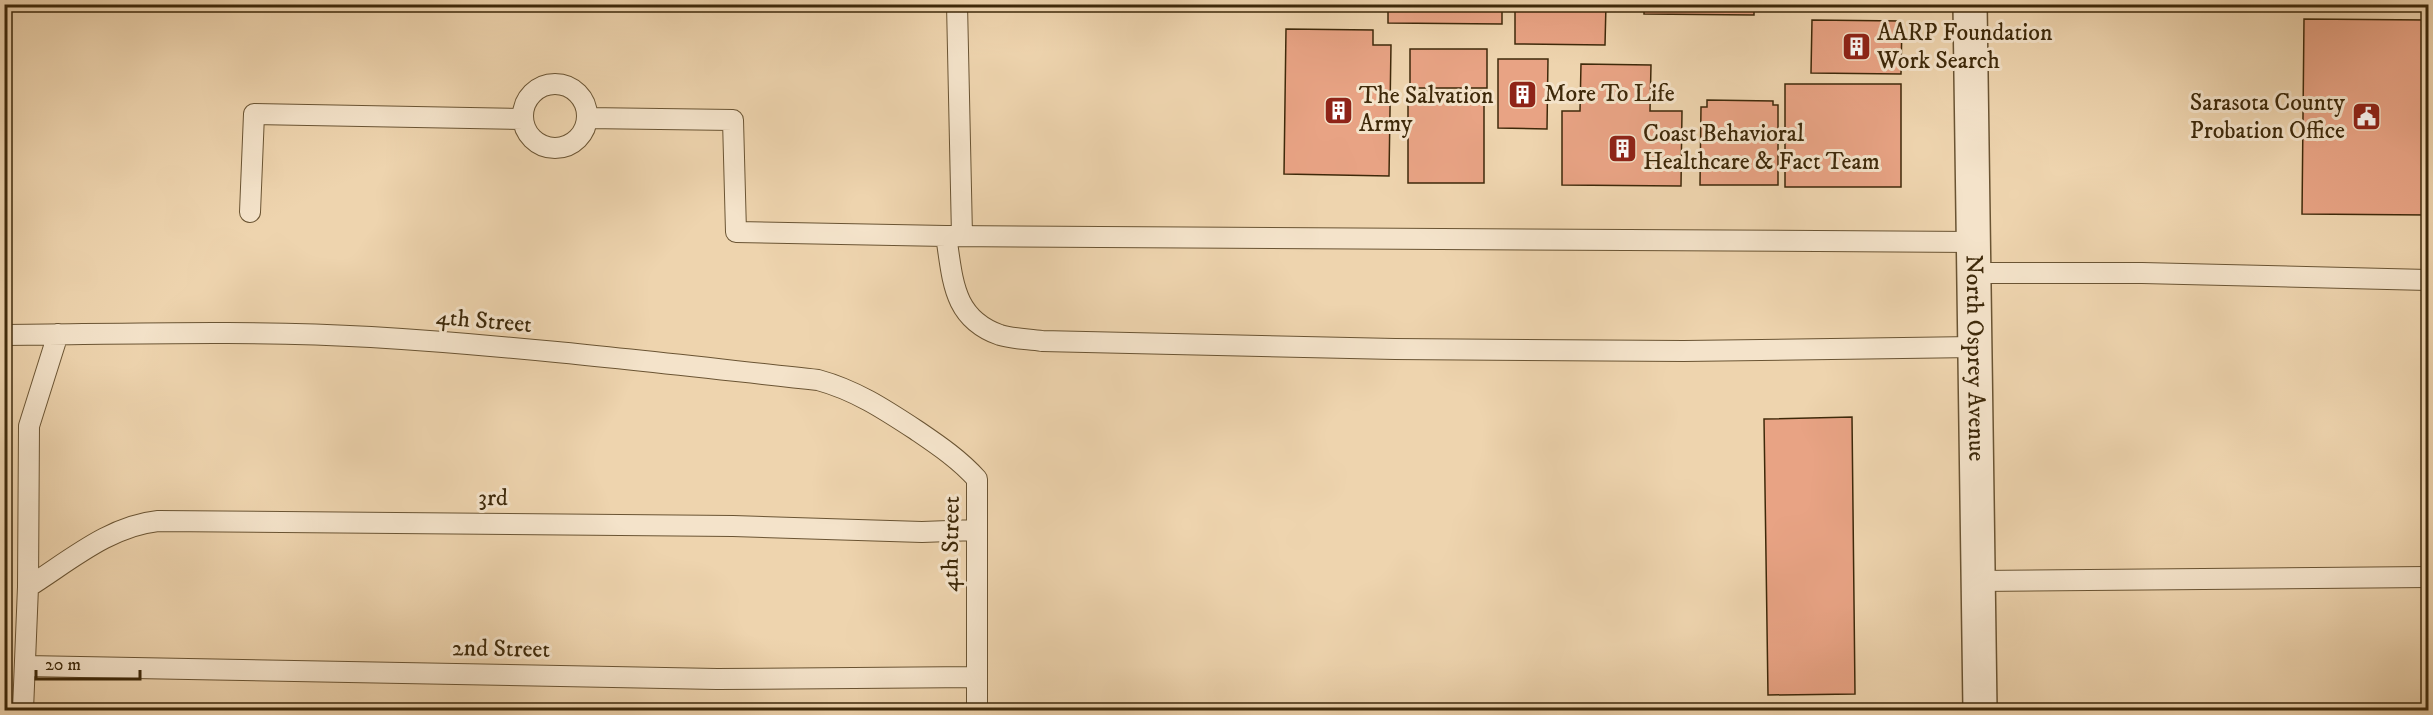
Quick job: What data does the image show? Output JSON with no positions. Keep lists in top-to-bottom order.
{
  "streets": {
    "street": ["North Osprey Avenue"],
    "lane": ["4th Street", "3rd", "2nd Street"]
  },
  "crossings": [
    ["4th Street", "3rd"],
    ["4th Street", "2nd Street"]
  ],
  "places": {
    "building": [
      "AARP Foundation Work Search",
      "More To Life",
      "The Salvation Army",
      "Coast Behavioral Healthcare & Fact Team"
    ],
    "public building": ["Sarasota County Probation Office"]
  },
  "scale_bar": "20 m"
}
